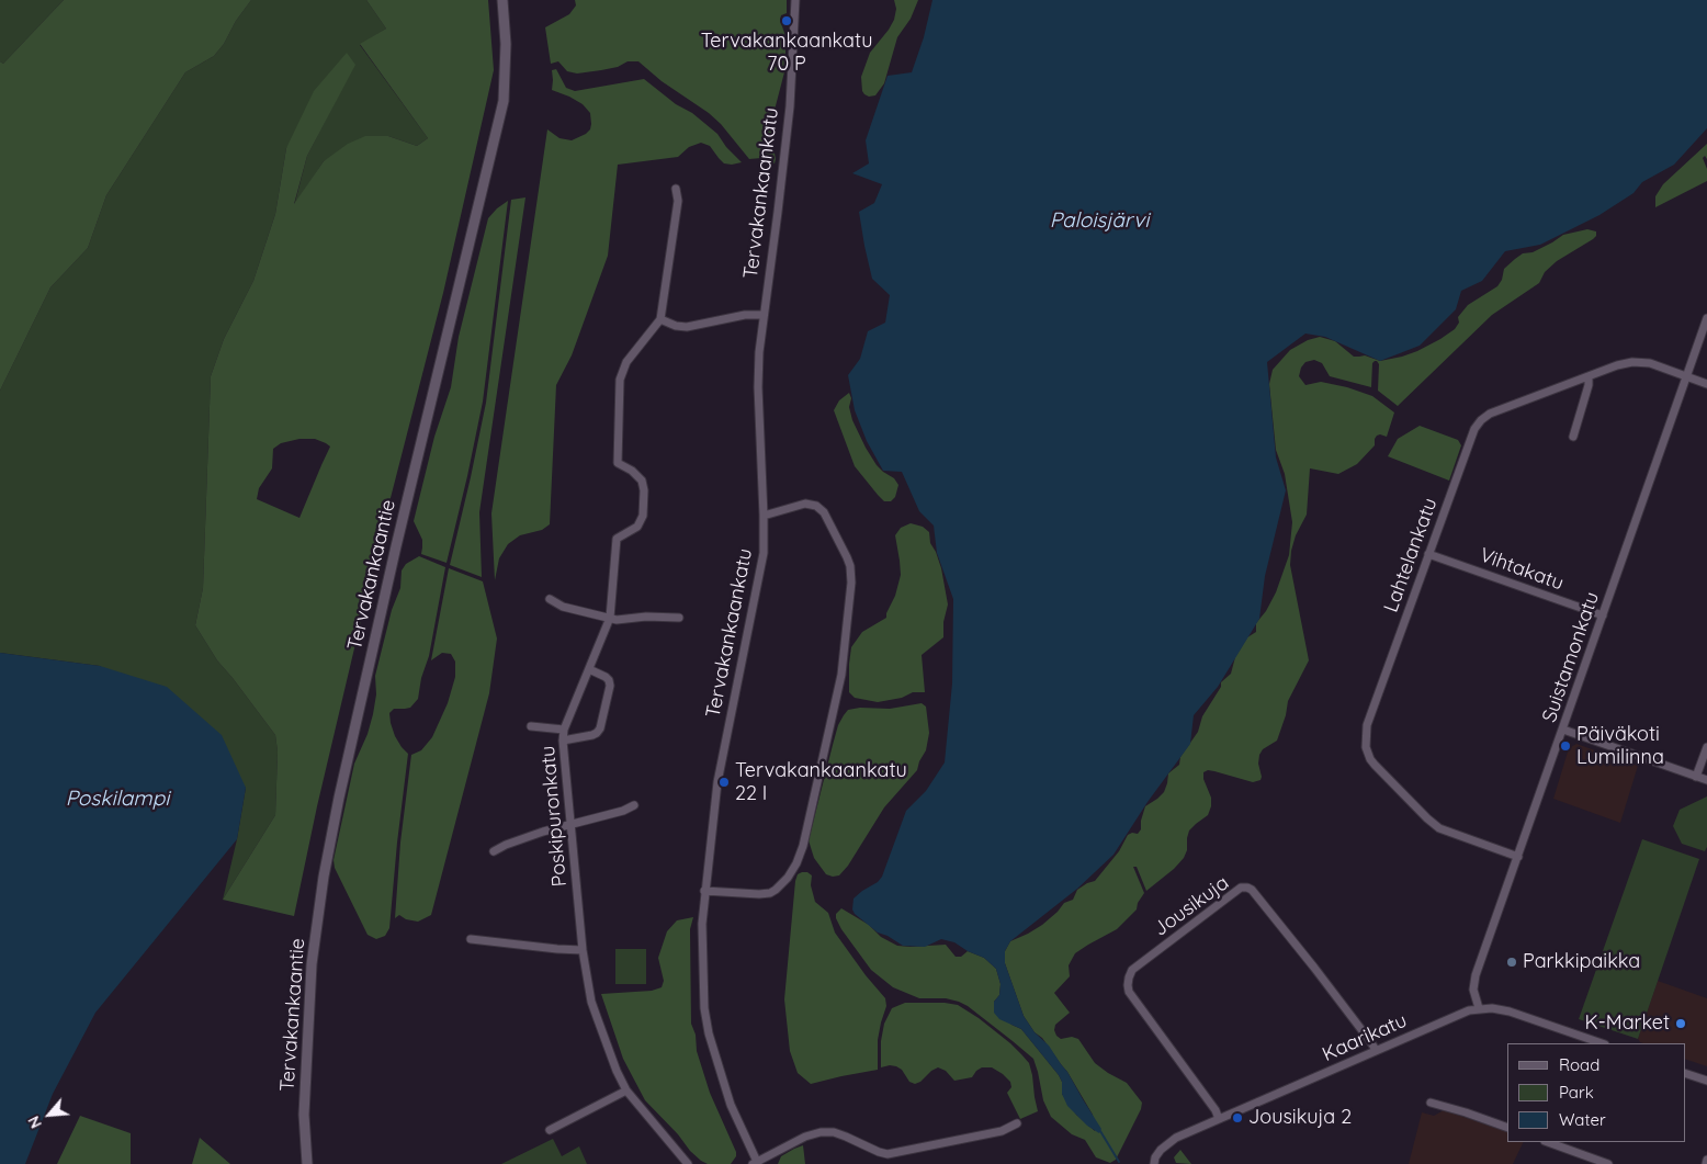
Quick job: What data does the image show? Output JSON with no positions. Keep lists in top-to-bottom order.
{
  "streets": {
    "street": [
      "Tervakankaankatu",
      "Lahtelankatu",
      "Vihtakatu",
      "Tervakankaantie",
      "Suistamonkatu",
      "Poskipuronkatu",
      "Jousikuja",
      "Kaarikatu"
    ]
  },
  "crossings": [
    ["Lahtelankatu", "Vihtakatu"],
    ["Lahtelankatu", "Suistamonkatu"],
    ["Vihtakatu", "Suistamonkatu"],
    ["Suistamonkatu", "Kaarikatu"],
    ["Jousikuja", "Kaarikatu"]
  ],
  "water": ["Paloisjärvi", "Poskilampi"],
  "places": [
    "Tervakankaankatu 70 P",
    "Päiväkoti Lumilinna",
    "Tervakankaankatu 22 I",
    "Parkkipaikka",
    "K-Market",
    "Jousikuja 2"
  ],
  "legend": ["Road", "Park", "Water"],
  "north": "bottom left"
}
